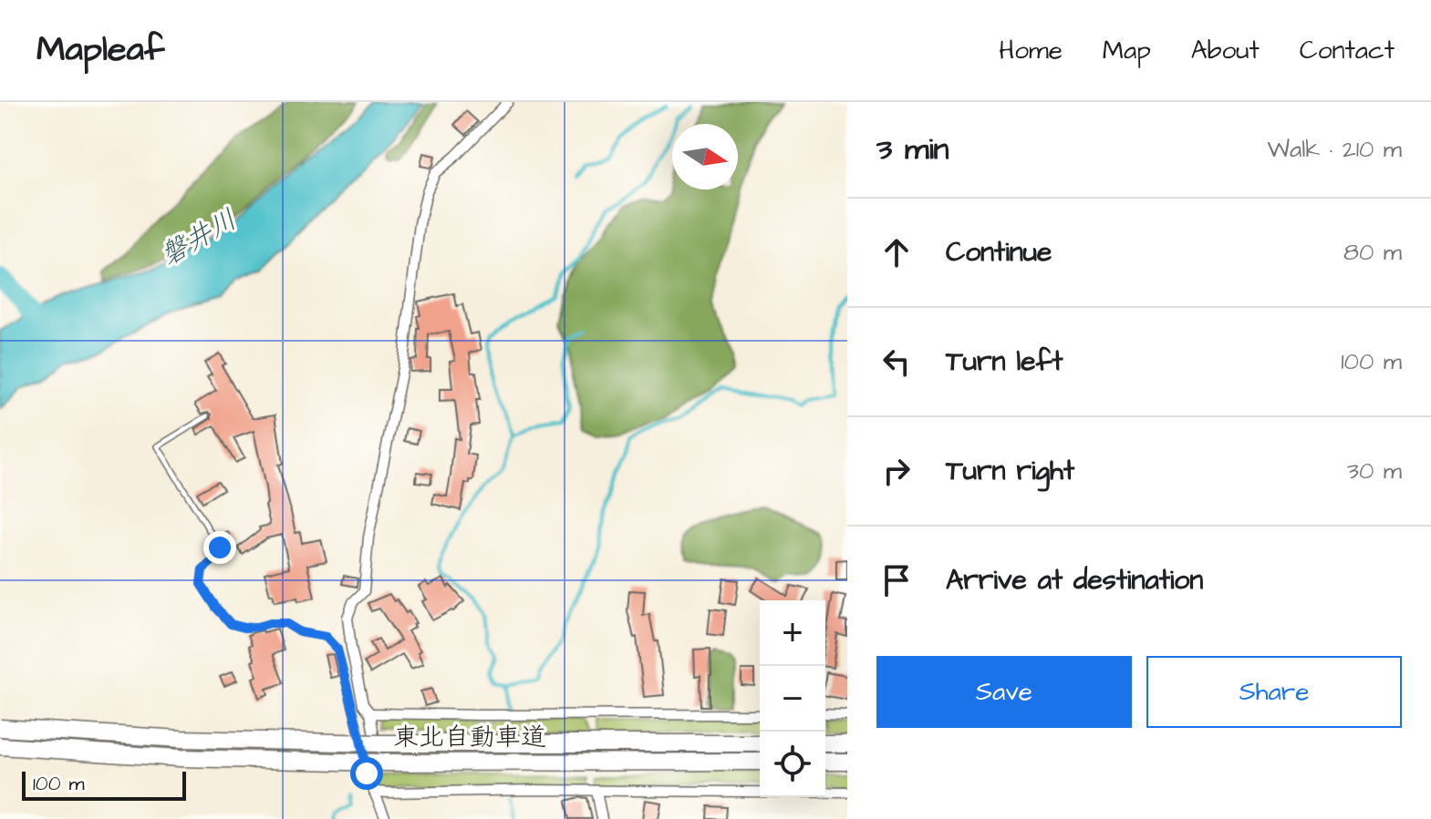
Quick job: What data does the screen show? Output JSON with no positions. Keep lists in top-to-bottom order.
{
  "streets": {
    "highway": ["東北自動車道"]
  },
  "water": ["磐井川"],
  "scale_bar": "100 m",
  "north": "right",
  "page": {
    "header": "Mapleaf",
    "nav": [
      "Home",
      "Map",
      "About",
      "Contact"
    ],
    "heading": ["3 min", "Walk · 210 m"],
    "list": [
      ["Continue", "80 m"],
      ["Turn left", "100 m"],
      ["Turn right", "30 m"],
      "Arrive at destination"
    ],
    "map_buttons": ["+", "−"],
    "buttons": ["Save", "Share"],
    "scale": "100 m"
  }
}
